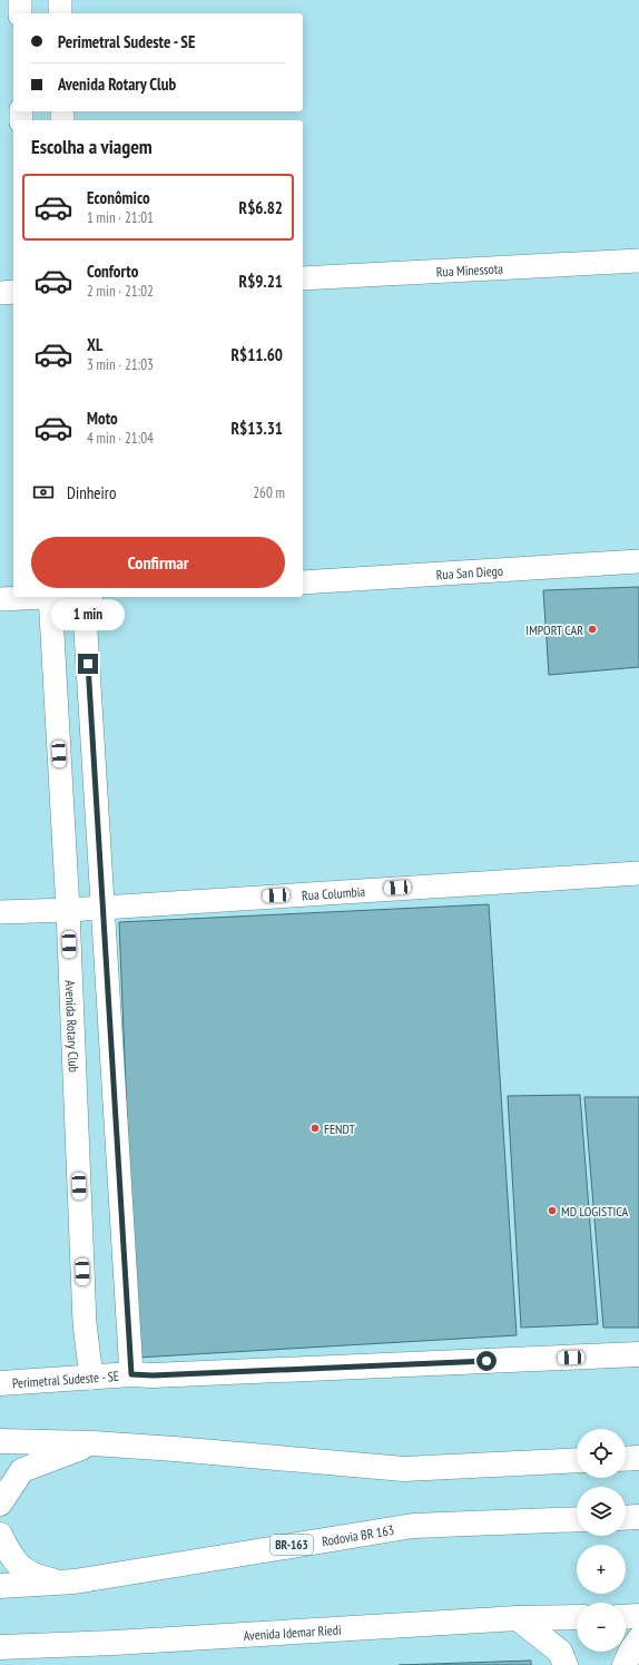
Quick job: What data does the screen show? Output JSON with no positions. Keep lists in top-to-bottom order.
{
  "streets": {
    "main road": [
      "Perimetral Sudeste - SE",
      "Rodovia BR 163",
      "BR-163",
      "Avenida Idemar Riedi"
    ],
    "street": [
      "Rua Minessota",
      "Rua San Diego",
      "Rua Columbia",
      "Avenida Rotary Club"
    ]
  },
  "crossings": [
    ["Rua Columbia", "Avenida Rotary Club"],
    ["Avenida Rotary Club", "Perimetral Sudeste - SE"]
  ],
  "places": ["IMPORT CAR", "FENDT", "MD LOGISTICA"],
  "page": {
    "banner": ["Perimetral Sudeste - SE", "Avenida Rotary Club"],
    "heading": "Escolha a viagem",
    "list": [
      {
        "name": "Econômico",
        "note": "1 min · 21:01",
        "value": "R$6.82"
      },
      {
        "name": "Conforto",
        "note": "2 min · 21:02",
        "value": "R$9.21"
      },
      {
        "name": "XL",
        "note": "3 min · 21:03",
        "value": "R$11.60"
      },
      {
        "name": "Moto",
        "note": "4 min · 21:04",
        "value": "R$13.31"
      }
    ],
    "pay": ["Dinheiro", "260 m"],
    "buttons": "Confirmar",
    "bubble": "1 min",
    "map_buttons": ["+", "−"]
  }
}
